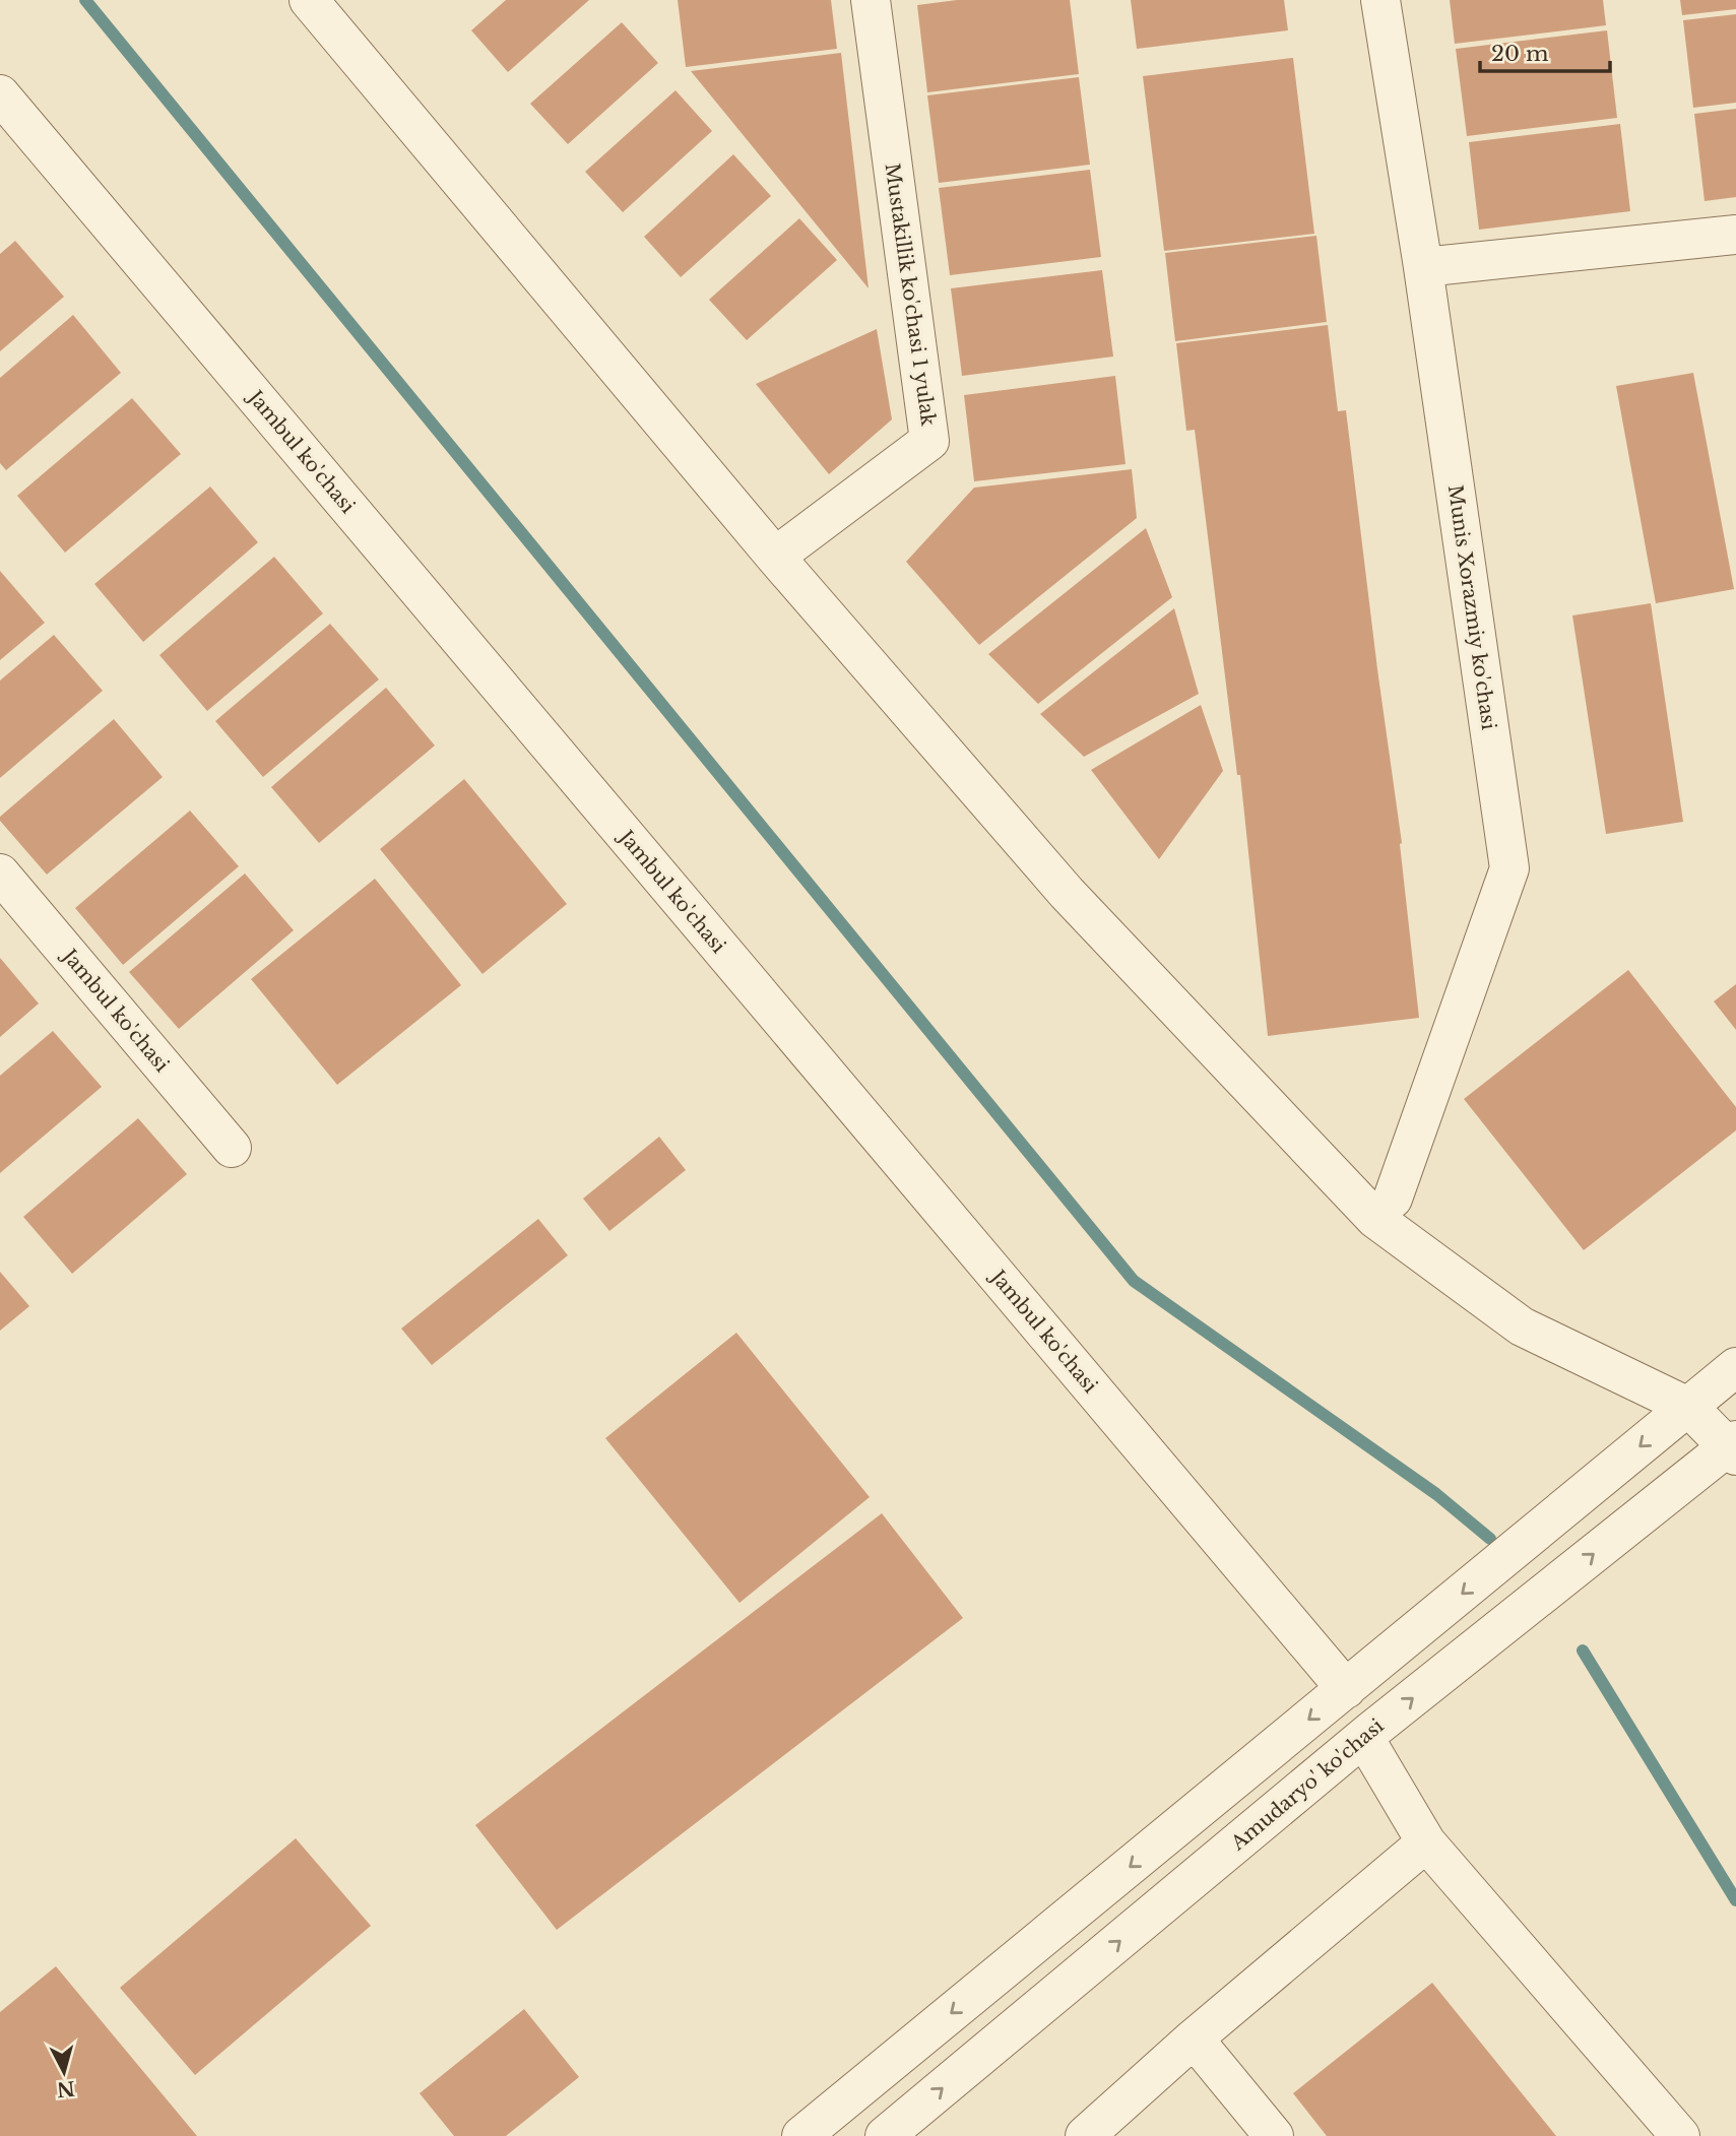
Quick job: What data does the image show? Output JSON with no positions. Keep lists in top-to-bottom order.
{
  "streets": {
    "street": [
      "Mustakillik ko'chasi 1 yulak",
      "Jambul ko'chasi",
      "Munis Xorazmiy ko'chasi",
      "Amudaryo' ko'chasi"
    ]
  },
  "scale_bar": "20 m",
  "north": "bottom"
}
